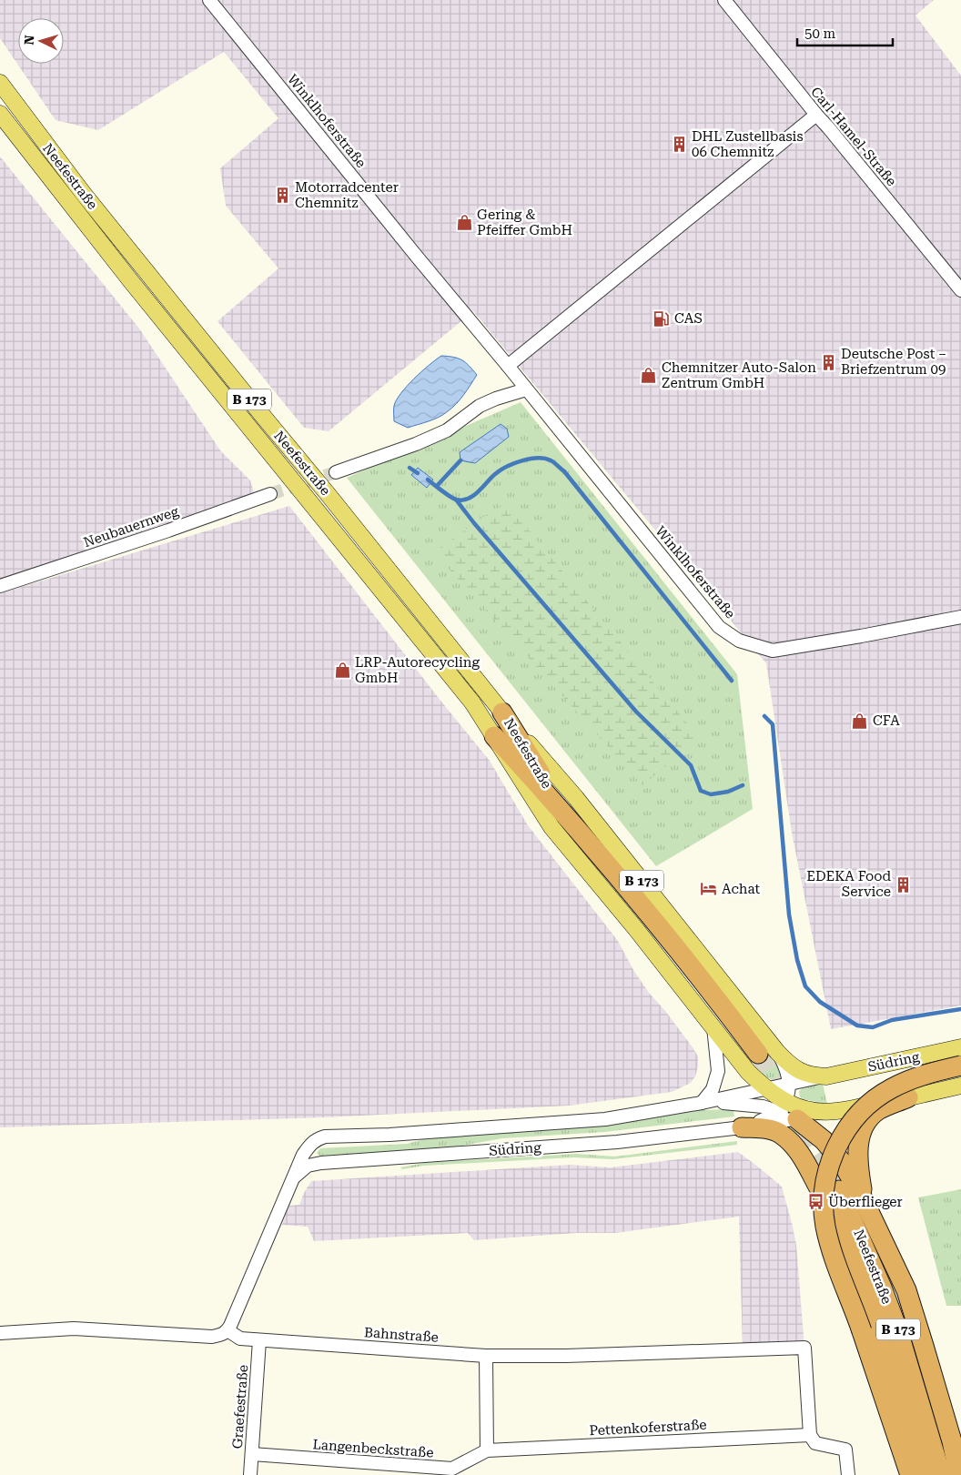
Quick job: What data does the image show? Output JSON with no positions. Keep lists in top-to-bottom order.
{
  "streets": {
    "highway": ["Neefestraße", "B 173"],
    "main road": ["Südring"],
    "street": [
      "Winklhoferstraße",
      "Carl-Hamel-Straße",
      "Neubauernweg",
      "Bahnstraße",
      "Graefestraße",
      "Pettenkoferstraße",
      "Langenbeckstraße"
    ]
  },
  "crossings": [
    ["Neefestraße", "B 173"],
    ["Neefestraße", "Südring"],
    ["B 173", "Südring"],
    ["Südring", "Bahnstraße"],
    ["Bahnstraße", "Graefestraße"],
    ["Bahnstraße", "Pettenkoferstraße"],
    ["Graefestraße", "Langenbeckstraße"],
    ["Pettenkoferstraße", "Langenbeckstraße"]
  ],
  "places": {
    "building": [
      "DHL Zustellbasis 06 Chemnitz",
      "Motorradcenter Chemnitz",
      "Deutsche Post – Briefzentrum 09",
      "EDEKA Food Service"
    ],
    "shop": [
      "Gering & Pfeiffer GmbH",
      "Chemnitzer Auto-Salon Zentrum GmbH",
      "LRP-Autorecycling GmbH",
      "CFA"
    ],
    "fuel station": ["CAS"],
    "hotel": ["Achat"],
    "bus stop": ["Überflieger"]
  },
  "scale_bar": "50 m",
  "north": "left"
}
